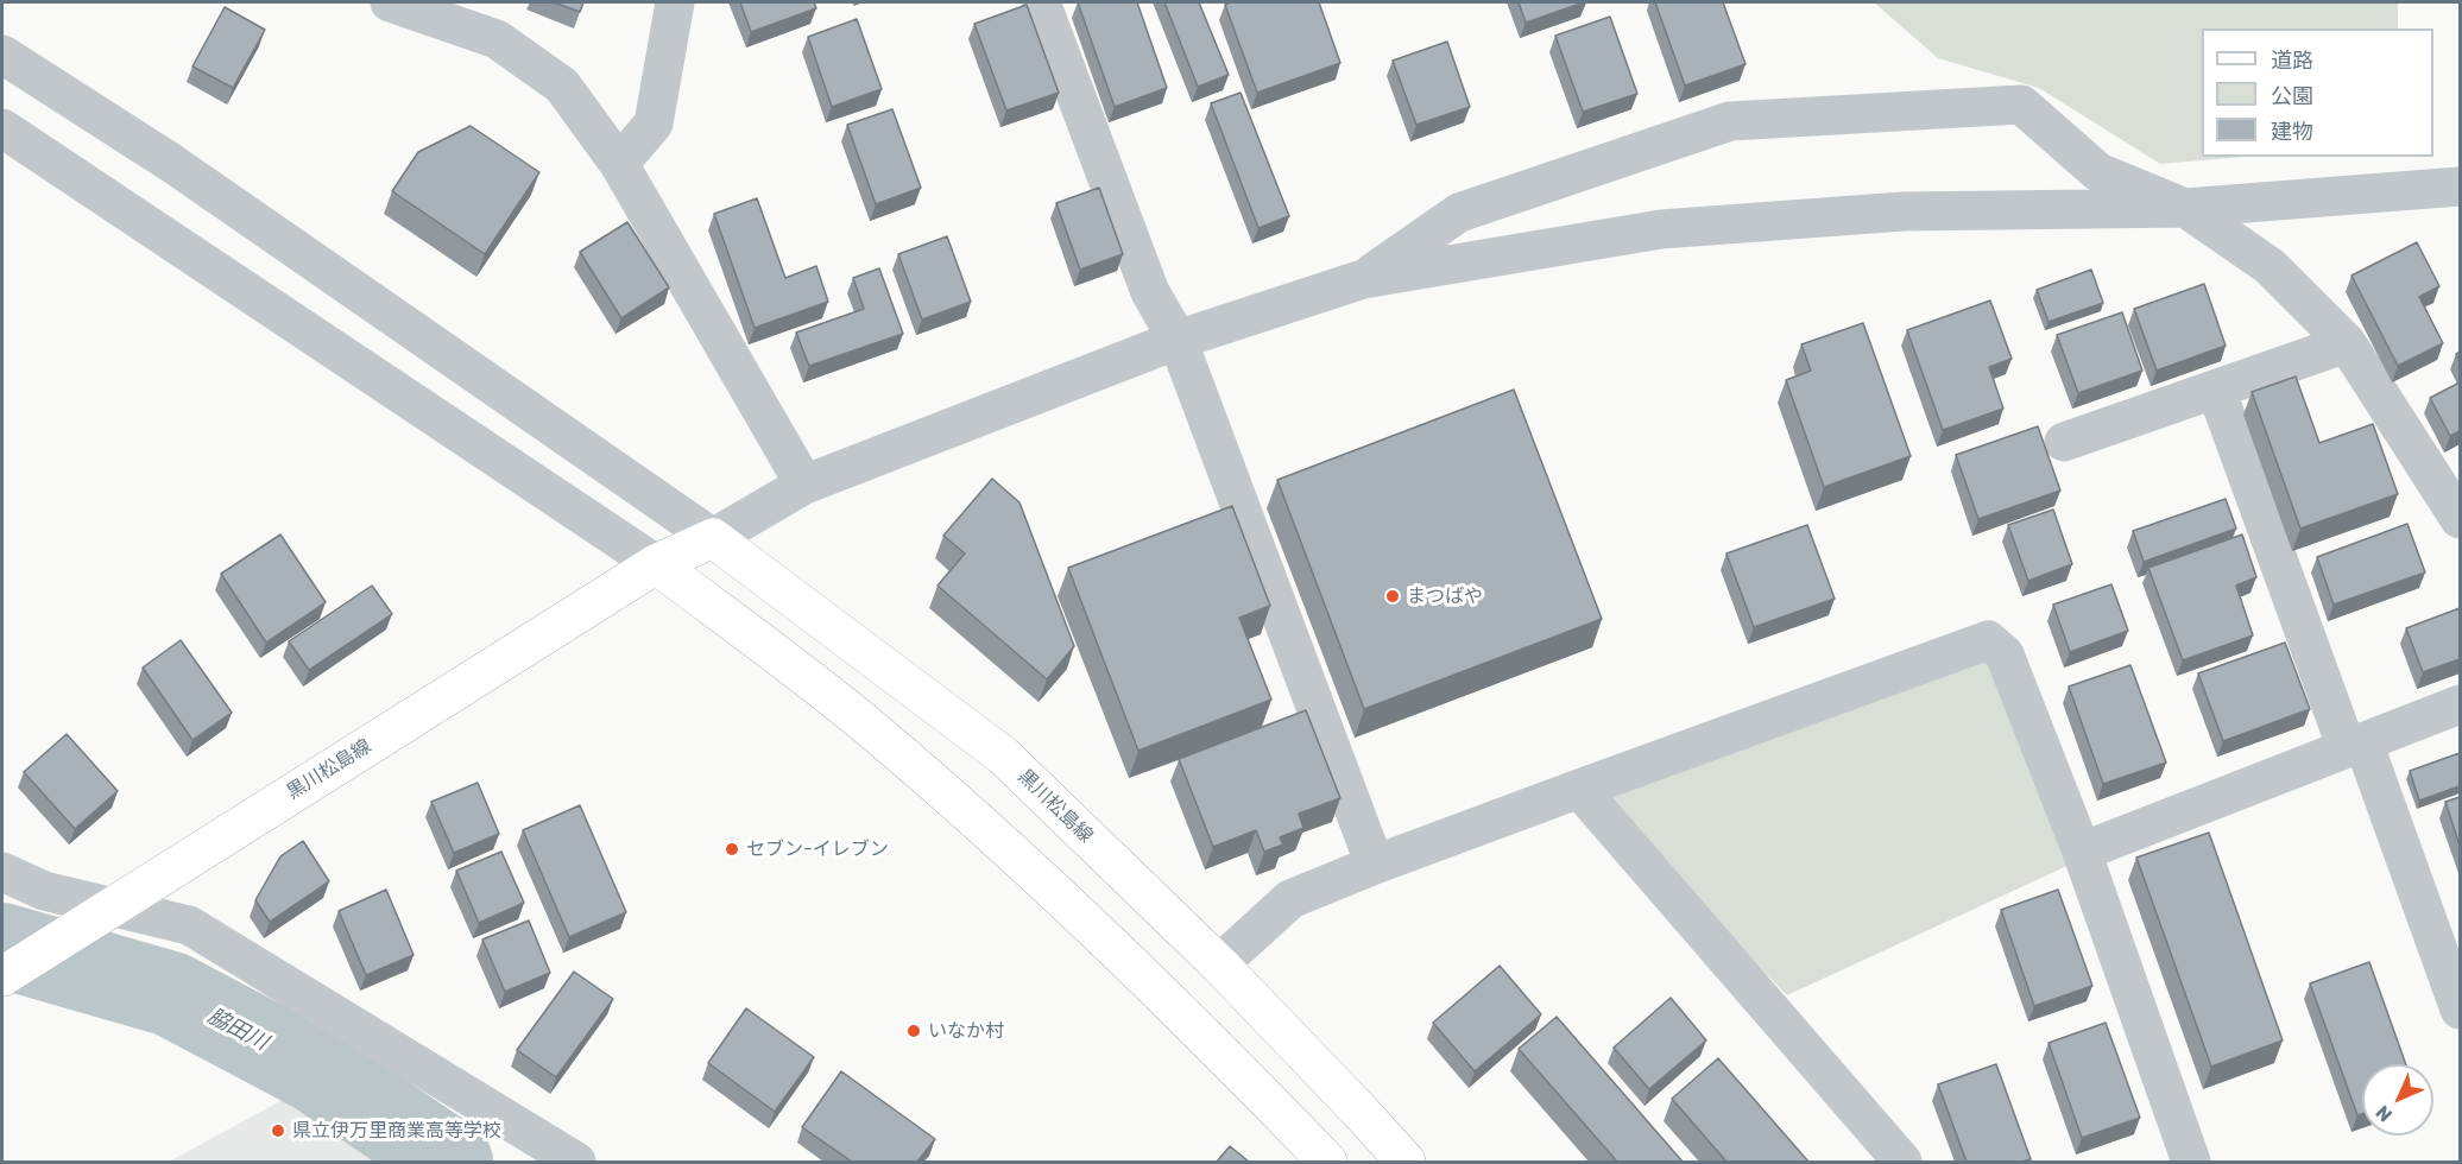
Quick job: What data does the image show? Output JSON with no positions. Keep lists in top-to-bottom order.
{
  "streets": {
    "main road": ["黒川松島線"]
  },
  "water": ["脇田川"],
  "places": [
    "まつばや",
    "セブン-イレブン",
    "いなか村",
    "県立伊万里商業高等学校"
  ],
  "legend": ["道路", "公園", "建物"],
  "north": "bottom left"
}
